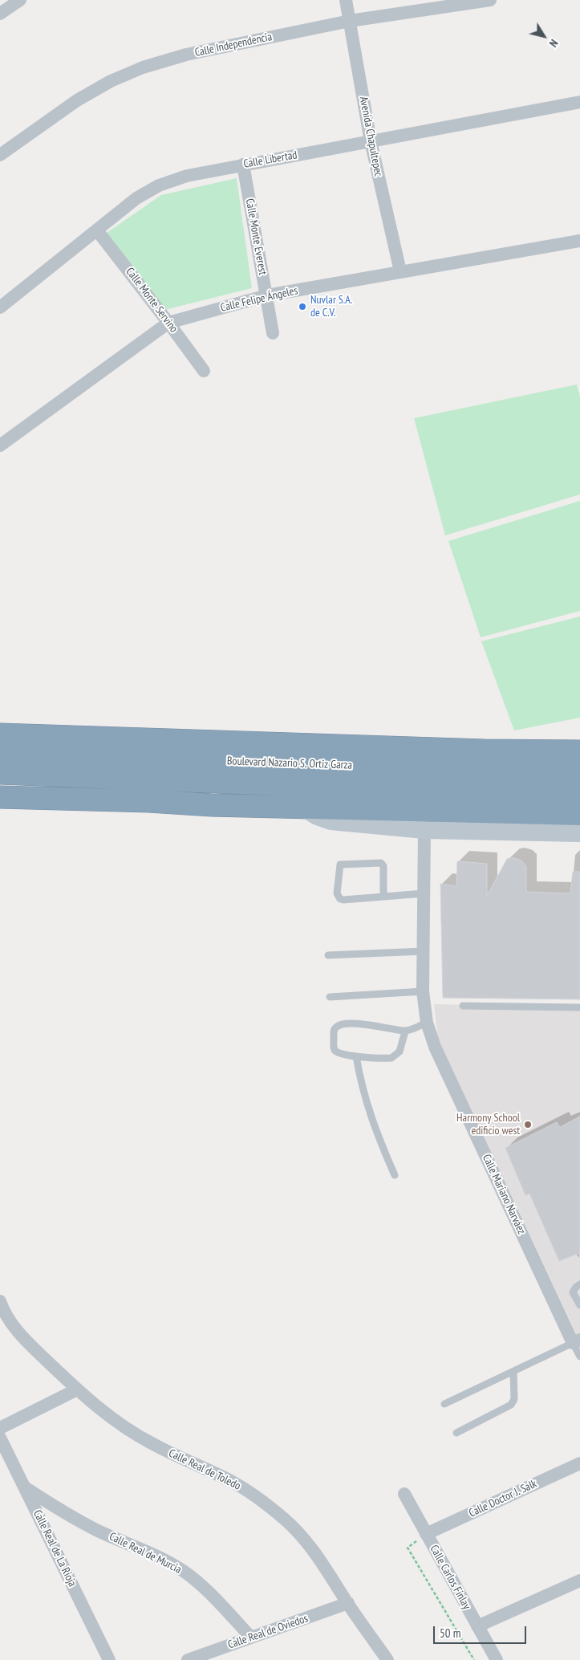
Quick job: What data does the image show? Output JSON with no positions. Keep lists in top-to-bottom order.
{
  "streets": {
    "highway": ["Boulevard Nazario S. Ortiz Garza"],
    "street": [
      "Calle Independencia",
      "Avenida Chapultepec",
      "Calle Libertad",
      "Calle Monte Everest",
      "Calle Felipe Ángeles",
      "Calle Monte Servino",
      "Calle Mariano Narváez",
      "Calle Real de Toledo",
      "Calle Doctor J. Salk",
      "Calle Real de La Rioja",
      "Calle Real de Murcia",
      "Calle Carlos Finlay",
      "Calle Real de Oviedos"
    ]
  },
  "crossings": [
    ["Calle Independencia", "Avenida Chapultepec"],
    ["Avenida Chapultepec", "Calle Libertad"],
    ["Avenida Chapultepec", "Calle Felipe Ángeles"],
    ["Calle Libertad", "Calle Monte Everest"],
    ["Calle Libertad", "Calle Monte Servino"],
    ["Calle Monte Everest", "Calle Felipe Ángeles"],
    ["Calle Felipe Ángeles", "Calle Monte Servino"],
    ["Calle Real de Toledo", "Calle Real de Oviedos"],
    ["Calle Doctor J. Salk", "Calle Carlos Finlay"],
    ["Calle Real de La Rioja", "Calle Real de Murcia"],
    ["Calle Real de Murcia", "Calle Real de Oviedos"]
  ],
  "places": ["Nuvlar S.A. de C.V.", "Harmony School edificio west"],
  "scale_bar": "50 m",
  "north": "bottom right"
}
